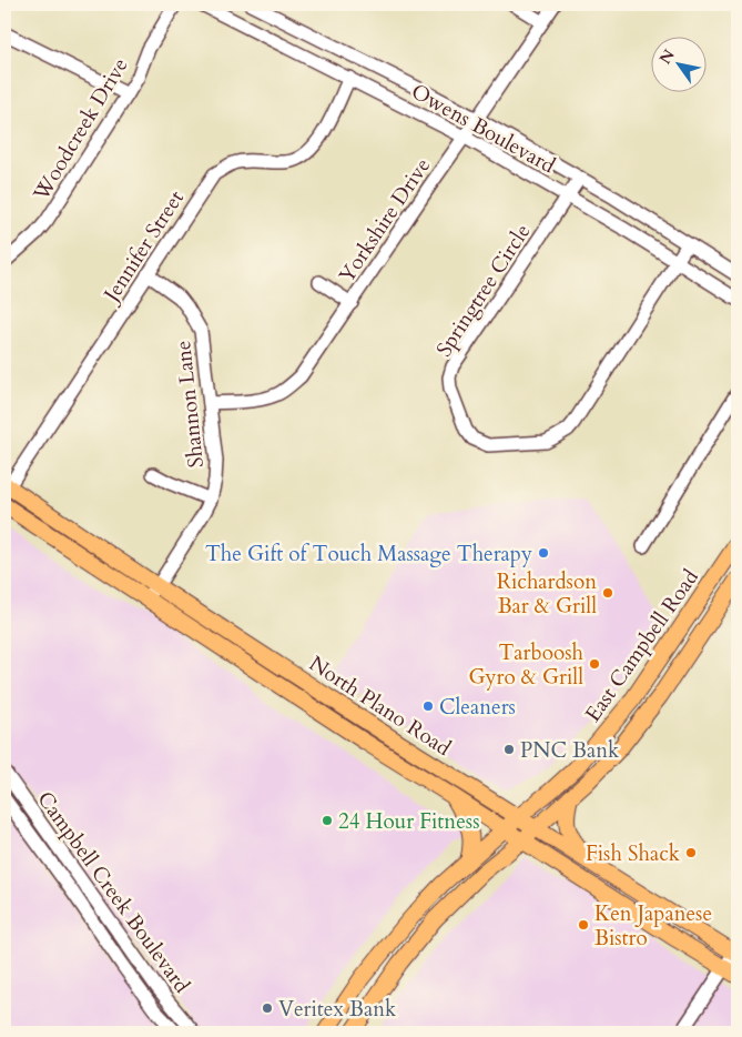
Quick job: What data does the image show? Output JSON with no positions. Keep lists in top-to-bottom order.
{
  "streets": {
    "main road": ["East Campbell Road", "North Plano Road"],
    "street": [
      "Owens Boulevard",
      "Woodcreek Drive",
      "Yorkshire Drive",
      "Jennifer Street",
      "Springtree Circle",
      "Shannon Lane",
      "Campbell Creek Boulevard"
    ]
  },
  "crossings": [
    ["Owens Boulevard", "Yorkshire Drive"],
    ["Owens Boulevard", "Jennifer Street"],
    ["Owens Boulevard", "Springtree Circle"],
    ["Yorkshire Drive", "Shannon Lane"],
    ["Jennifer Street", "Shannon Lane"],
    ["Jennifer Street", "North Plano Road"],
    ["Shannon Lane", "North Plano Road"],
    ["East Campbell Road", "North Plano Road"]
  ],
  "places": [
    "The Gift of Touch Massage Therapy",
    "Richardson Bar & Grill",
    "Tarboosh Gyro & Grill",
    "Cleaners",
    "PNC Bank",
    "24 Hour Fitness",
    "Fish Shack",
    "Ken Japanese Bistro",
    "Veritex Bank"
  ],
  "north": "top left"
}
